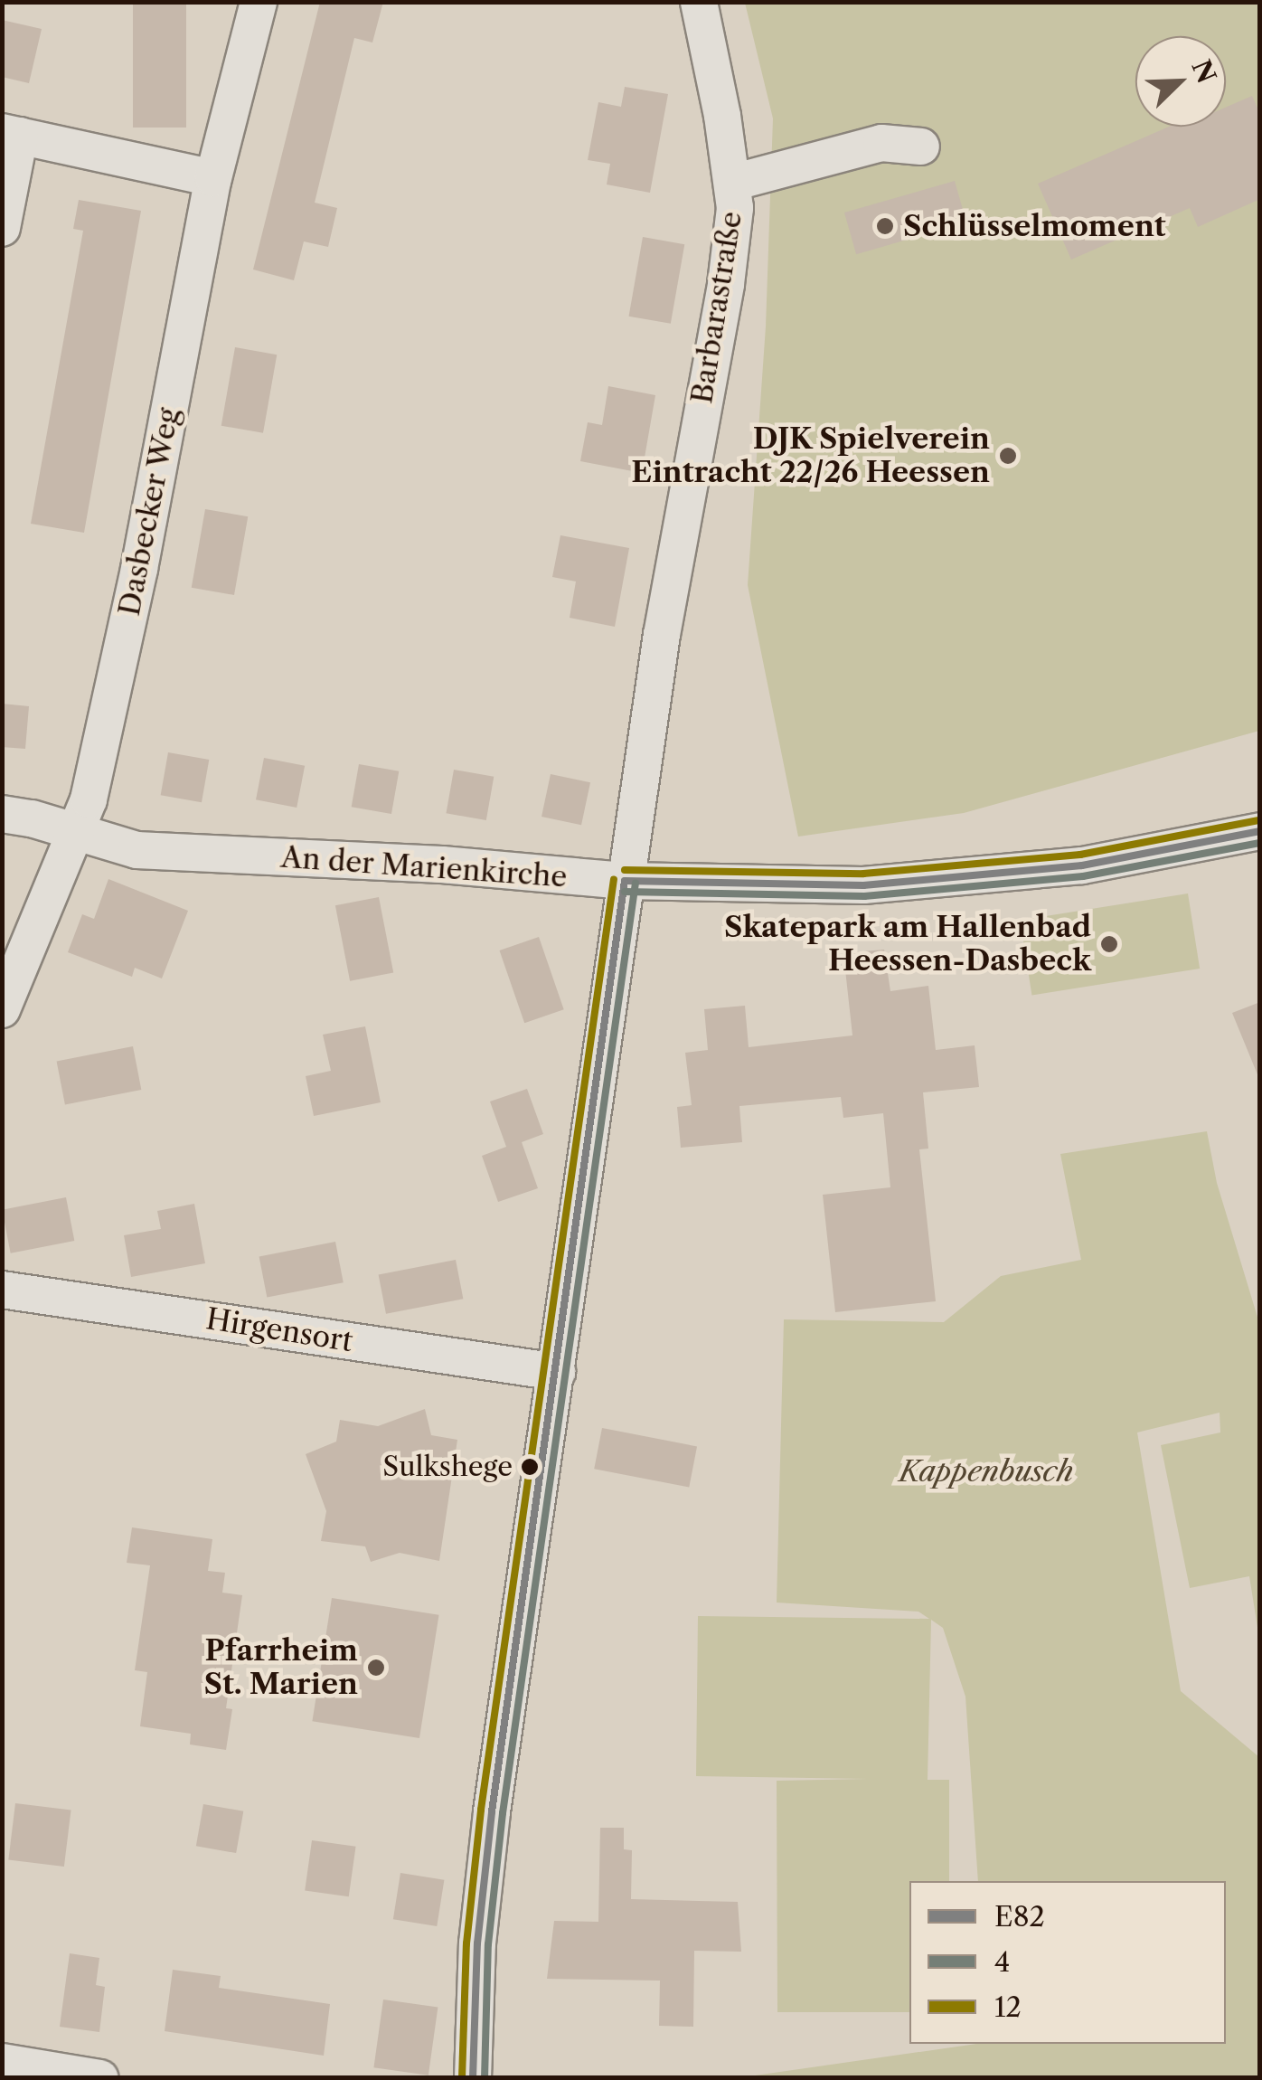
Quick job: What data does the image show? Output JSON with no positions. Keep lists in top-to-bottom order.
{
  "streets": {
    "street": [
      "Barbarastraße",
      "Dasbecker Weg",
      "An der Marienkirche",
      "Hirgensort"
    ]
  },
  "crossings": [
    ["Barbarastraße", "An der Marienkirche"],
    ["Dasbecker Weg", "An der Marienkirche"]
  ],
  "parks": ["Kappenbusch"],
  "places": [
    "Schlüsselmoment",
    "DJK Spielverein Eintracht 22/26 Heessen",
    "Skatepark am Hallenbad Heessen-Dasbeck",
    "Sulkshege",
    "Pfarrheim St. Marien"
  ],
  "lines": ["transit line 12", "transit line E82", "transit line 4"],
  "legend": ["E82", "4", "12"],
  "north": "top right"
}
